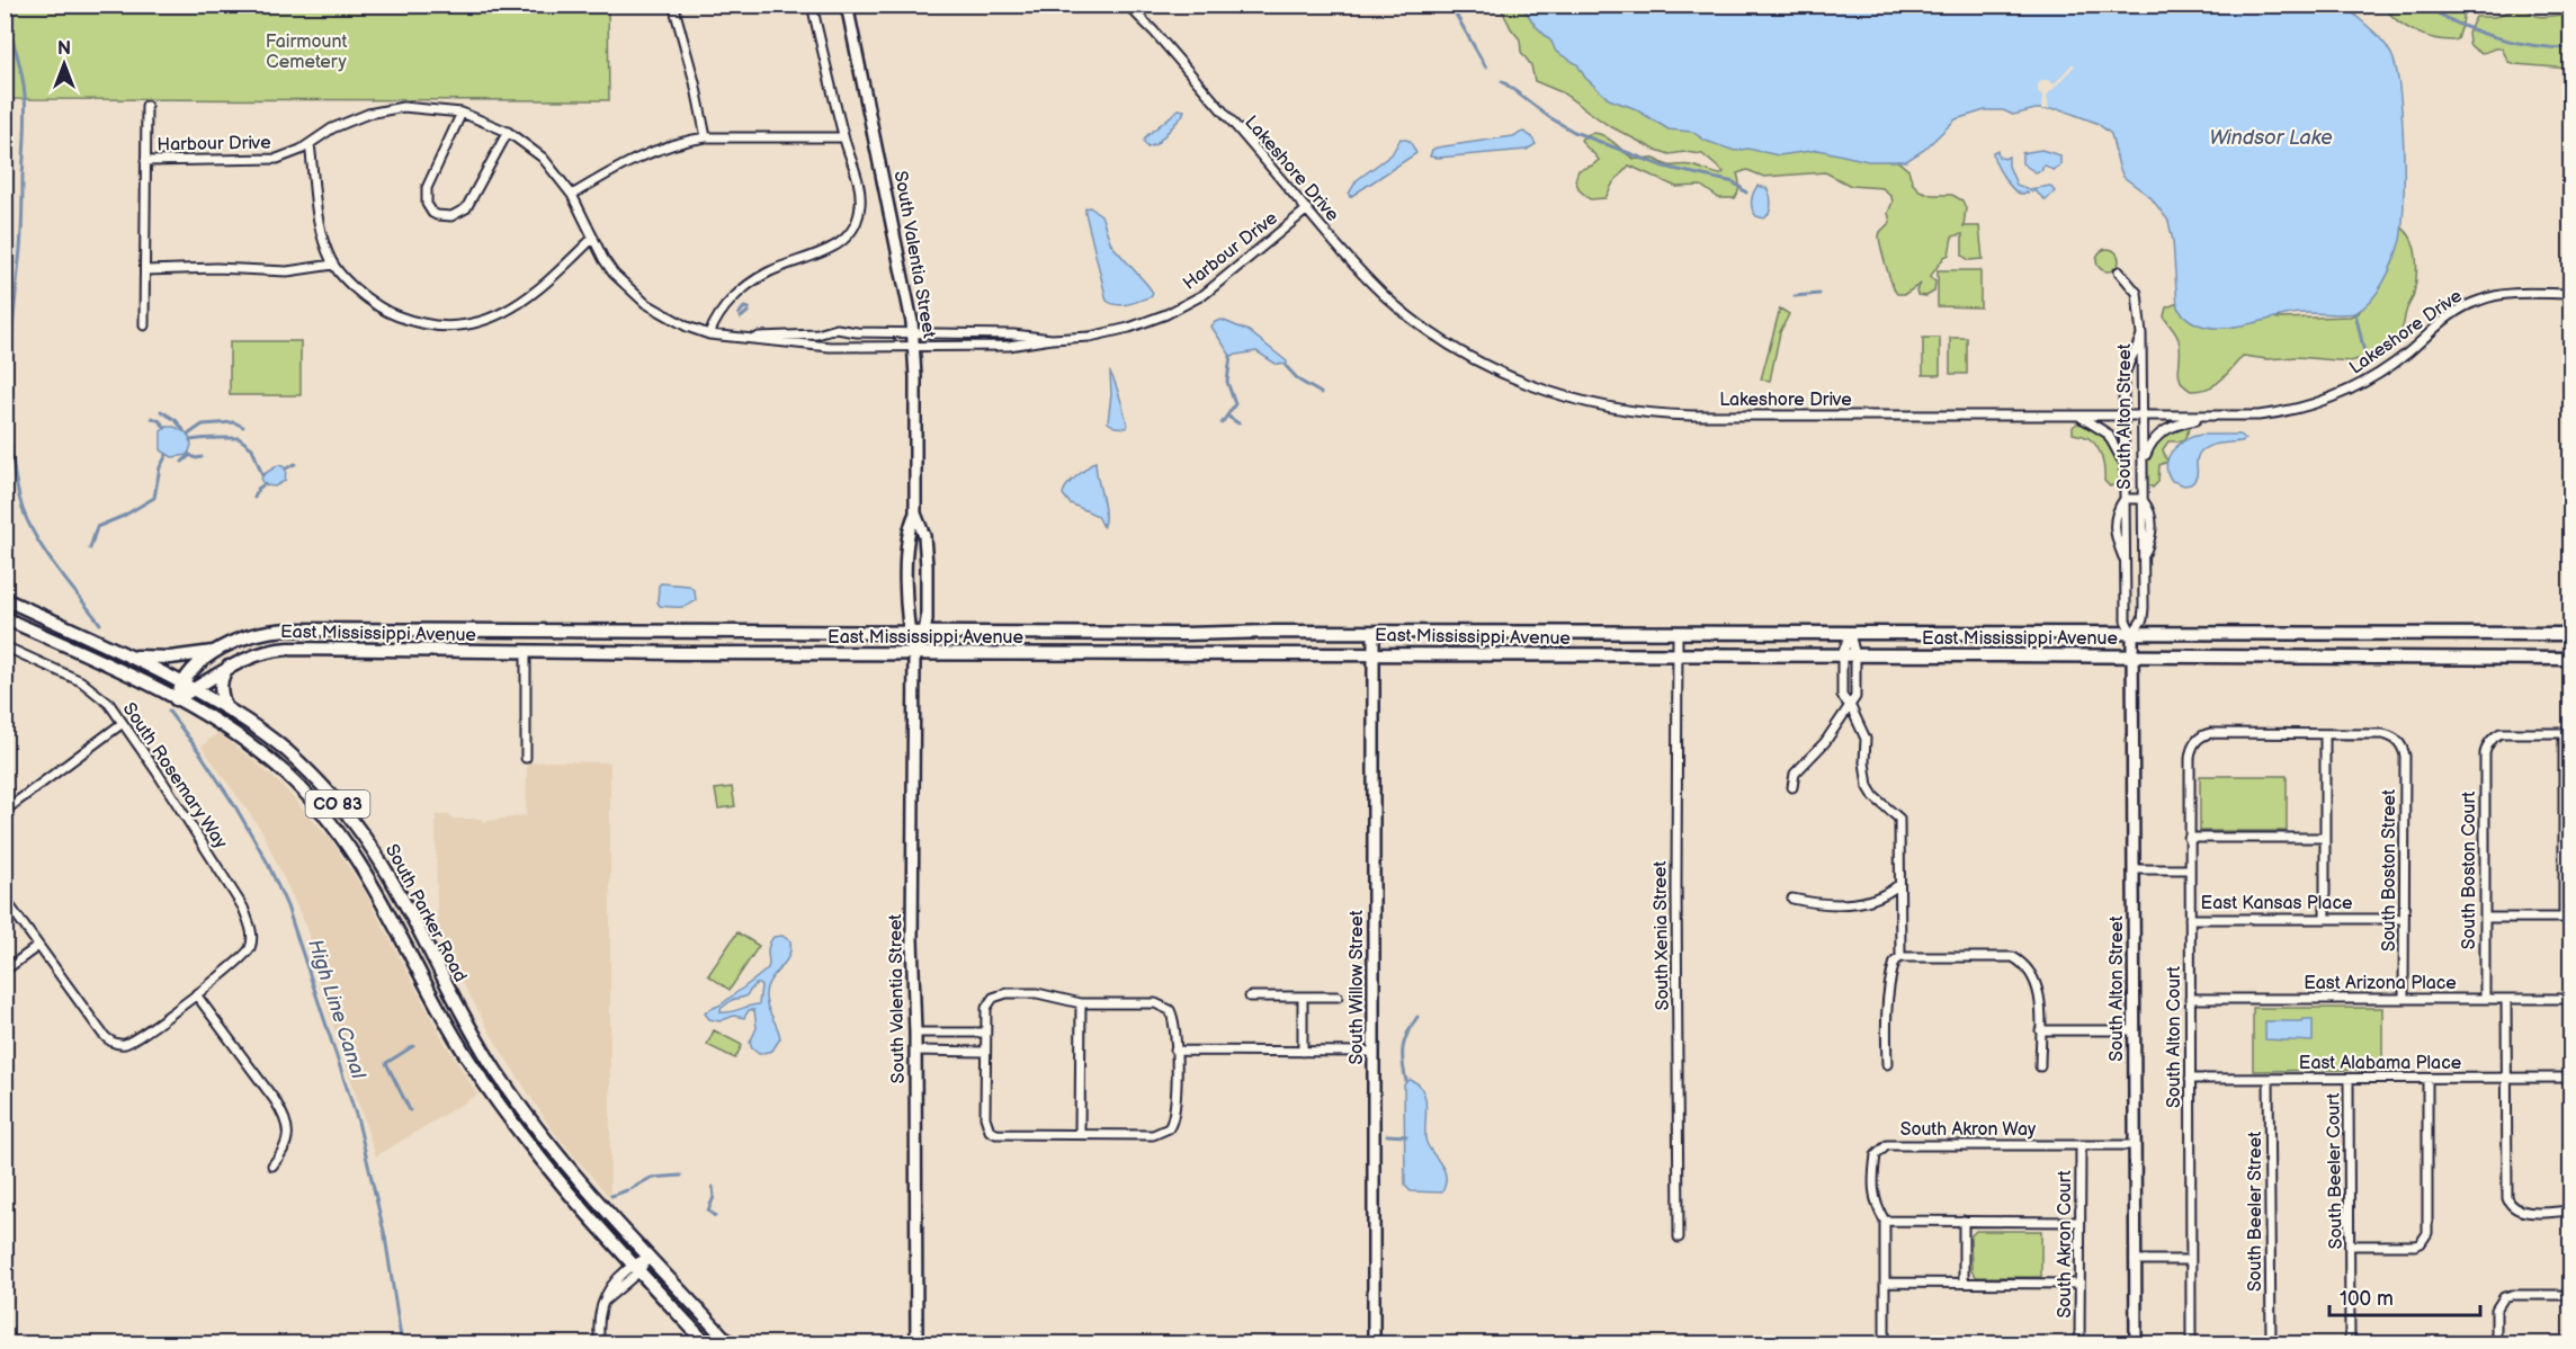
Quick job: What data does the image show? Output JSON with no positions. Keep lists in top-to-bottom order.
{
  "streets": {
    "main road": ["East Mississippi Avenue", "CO 83", "South Parker Road"],
    "street": [
      "Harbour Drive",
      "Lakeshore Drive",
      "South Valentia Street",
      "South Alton Street",
      "South Rosemary Way",
      "South Boston Street",
      "South Boston Court",
      "East Kansas Place",
      "South Xenia Street",
      "East Arizona Place",
      "South Willow Street",
      "South Alton Court",
      "East Alabama Place",
      "South Akron Way",
      "South Beeler Court",
      "South Beeler Street",
      "South Akron Court"
    ]
  },
  "crossings": [
    ["Harbour Drive", "Lakeshore Drive"],
    ["Harbour Drive", "South Valentia Street"],
    ["Lakeshore Drive", "South Alton Street"],
    ["South Valentia Street", "East Mississippi Avenue"],
    ["South Alton Street", "East Mississippi Avenue"],
    ["South Alton Street", "East Kansas Place"],
    ["South Alton Street", "South Akron Way"],
    ["East Mississippi Avenue", "South Parker Road"],
    ["East Mississippi Avenue", "South Xenia Street"],
    ["East Mississippi Avenue", "South Willow Street"],
    ["South Boston Street", "East Kansas Place"],
    ["South Boston Street", "East Arizona Place"],
    ["South Boston Street", "South Alton Court"],
    ["South Boston Court", "East Arizona Place"],
    ["East Kansas Place", "South Alton Court"],
    ["East Arizona Place", "South Alton Court"],
    ["South Alton Court", "East Alabama Place"],
    ["East Alabama Place", "South Beeler Court"],
    ["East Alabama Place", "South Beeler Street"],
    ["South Akron Way", "South Akron Court"]
  ],
  "water": ["Windsor Lake", "High Line Canal"],
  "parks": ["Fairmount Cemetery"],
  "scale_bar": "100 m",
  "north": "top"
}
